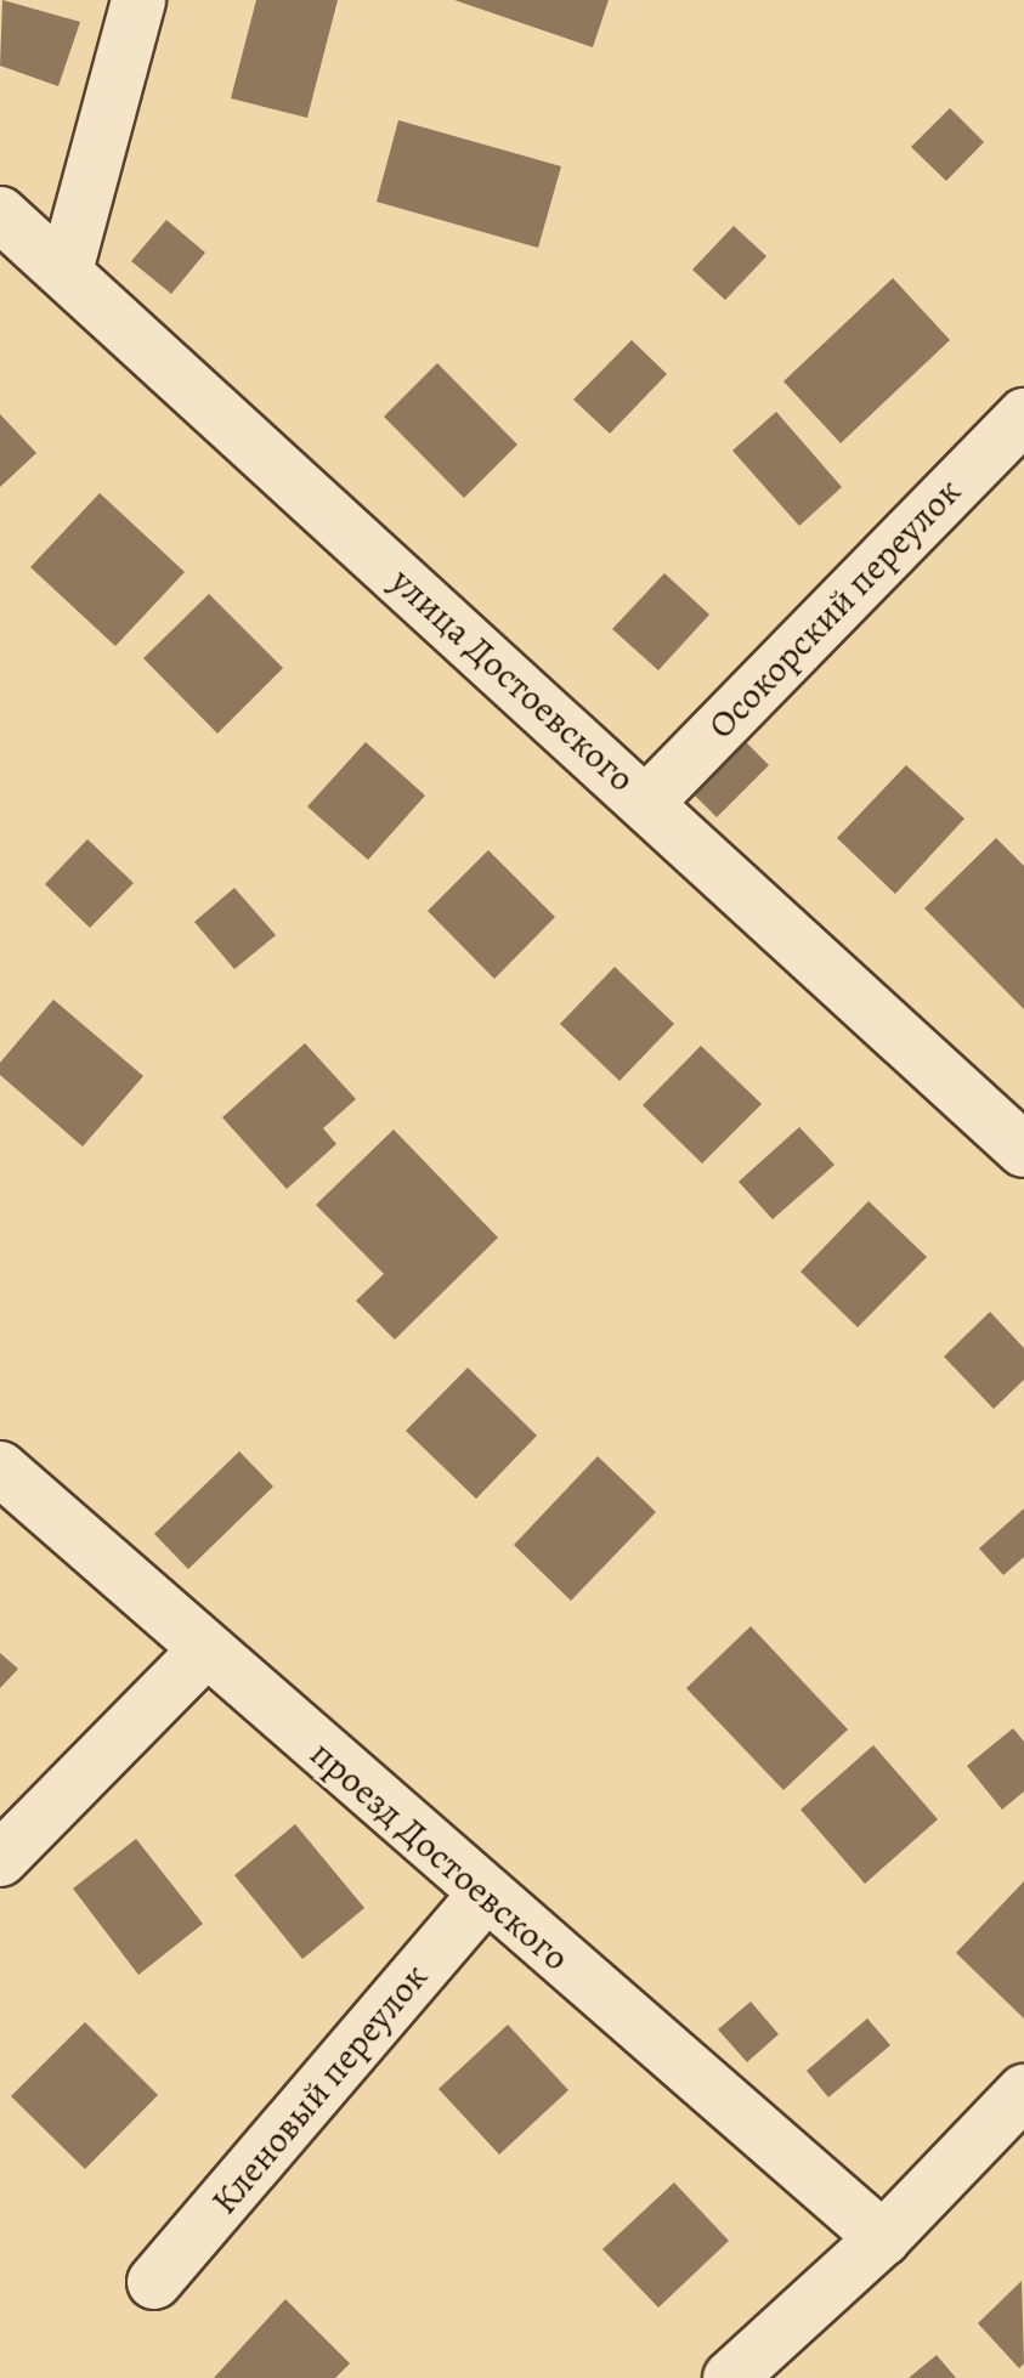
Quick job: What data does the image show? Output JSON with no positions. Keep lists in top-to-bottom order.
{
  "streets": {
    "street": [
      "Осокорский переулок",
      "улица Достоевского",
      "проезд Достоевского",
      "Кленовый переулок"
    ]
  },
  "crossings": [
    ["Осокорский переулок", "улица Достоевского"],
    ["проезд Достоевского", "Кленовый переулок"]
  ]
}
